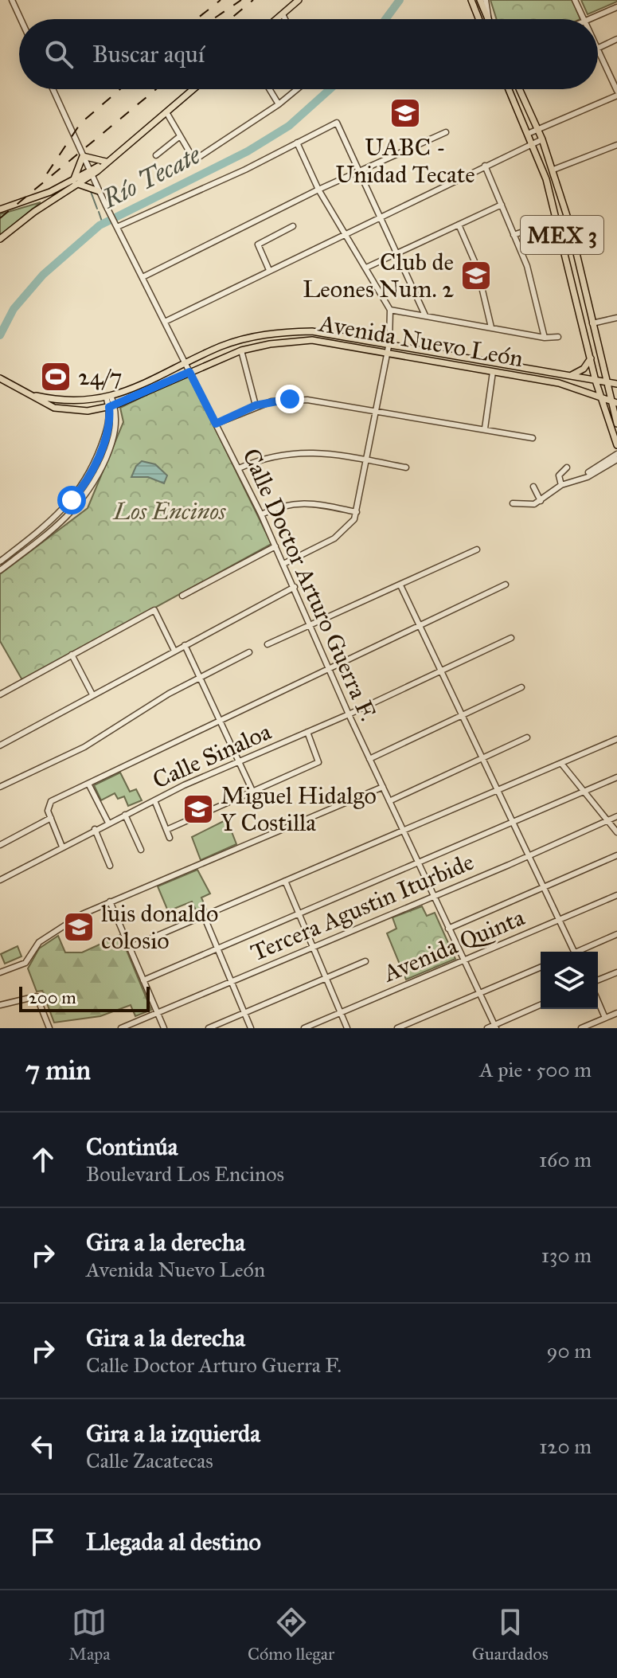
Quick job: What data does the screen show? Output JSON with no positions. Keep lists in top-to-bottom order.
{
  "streets": {
    "main road": ["MEX 3", "Avenida Nuevo León"],
    "street": [
      "Calle Doctor Arturo Guerra F.",
      "Calle Sinaloa",
      "Tercera Agustin Iturbide",
      "Avenida Quinta"
    ]
  },
  "crossings": [
    ["MEX 3", "Avenida Nuevo León"],
    ["Avenida Nuevo León", "Calle Doctor Arturo Guerra F."],
    ["Calle Doctor Arturo Guerra F.", "Calle Sinaloa"],
    ["Calle Doctor Arturo Guerra F.", "Tercera Agustin Iturbide"],
    ["Calle Doctor Arturo Guerra F.", "Avenida Quinta"]
  ],
  "water": ["Río Tecate"],
  "parks": ["Los Encinos"],
  "places": {
    "school or university": [
      "UABC - Unidad Tecate",
      "Club de Leones Num. 2",
      "Miguel Hidalgo Y Costilla",
      "luis donaldo colosio"
    ],
    "sports": ["24/7"]
  },
  "scale_bar": "200 m",
  "page": {
    "search": "Buscar aquí",
    "scale": "200 m",
    "heading": ["7 min", "A pie · 500 m"],
    "list": [
      ["Continúa", "Boulevard Los Encinos", "160 m"],
      ["Gira a la derecha", "Avenida Nuevo León", "130 m"],
      ["Gira a la derecha", "Calle Doctor Arturo Guerra F.", "90 m"],
      ["Gira a la izquierda", "Calle Zacatecas", "120 m"],
      "Llegada al destino"
    ],
    "nav": ["Mapa", "Cómo llegar", "Guardados"]
  }
}
